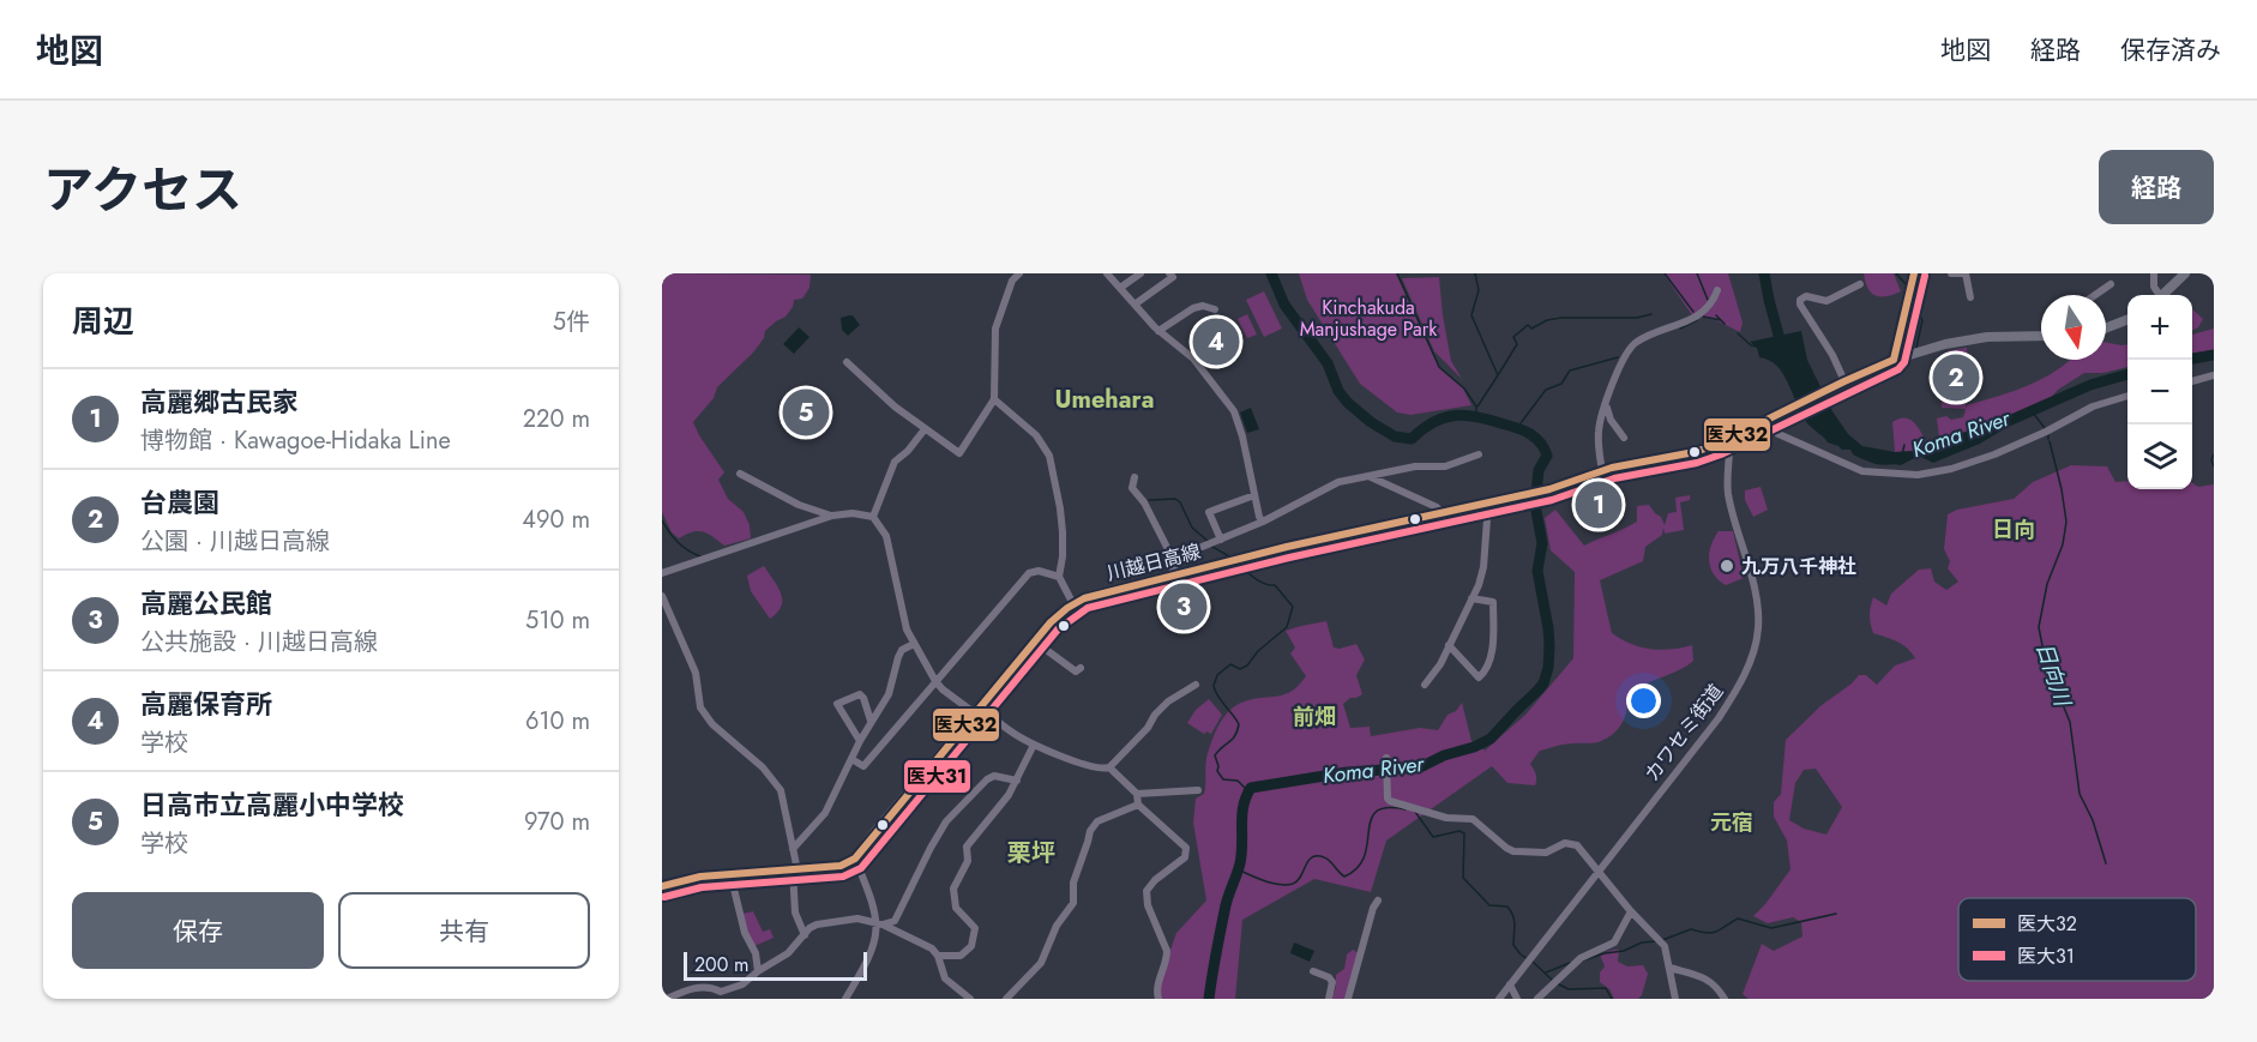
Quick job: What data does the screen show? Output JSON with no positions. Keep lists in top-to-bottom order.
{
  "streets": {
    "main road": ["川越日高線"],
    "street": ["カワセミ街道"]
  },
  "crossings": [
    ["川越日高線", "カワセミ街道"]
  ],
  "districts": [
    "Umehara",
    "日向",
    "前畑",
    "元宿",
    "栗坪"
  ],
  "water": ["Koma River", "日向川"],
  "parks": ["Kinchakuda Manjushage Park"],
  "places": ["九万八千神社"],
  "lines": ["transit line 医大32", "transit line 医大31"],
  "legend": ["医大32", "医大31"],
  "scale_bar": "200 m",
  "north": "bottom",
  "page": {
    "header": "地図",
    "nav": ["地図", "経路", "保存済み"],
    "title": "アクセス",
    "buttons": [
      "経路",
      ["保存", "共有"]
    ],
    "heading": ["周辺", "5件"],
    "map_buttons": ["+", "−"],
    "pins": [
      "4",
      "2",
      "5",
      "1",
      "3"
    ],
    "list": [
      {
        "mark": "1",
        "name": "高麗郷古民家",
        "note": "博物館 · Kawagoe-Hidaka Line",
        "value": "220 m"
      },
      {
        "mark": "2",
        "name": "台農園",
        "note": "公園 · 川越日高線",
        "value": "490 m"
      },
      {
        "mark": "3",
        "name": "高麗公民館",
        "note": "公共施設 · 川越日高線",
        "value": "510 m"
      },
      {
        "mark": "4",
        "name": "高麗保育所",
        "note": "学校",
        "value": "610 m"
      },
      {
        "mark": "5",
        "name": "日高市立高麗小中学校",
        "note": "学校",
        "value": "970 m"
      }
    ],
    "scale": "200 m"
  }
}
